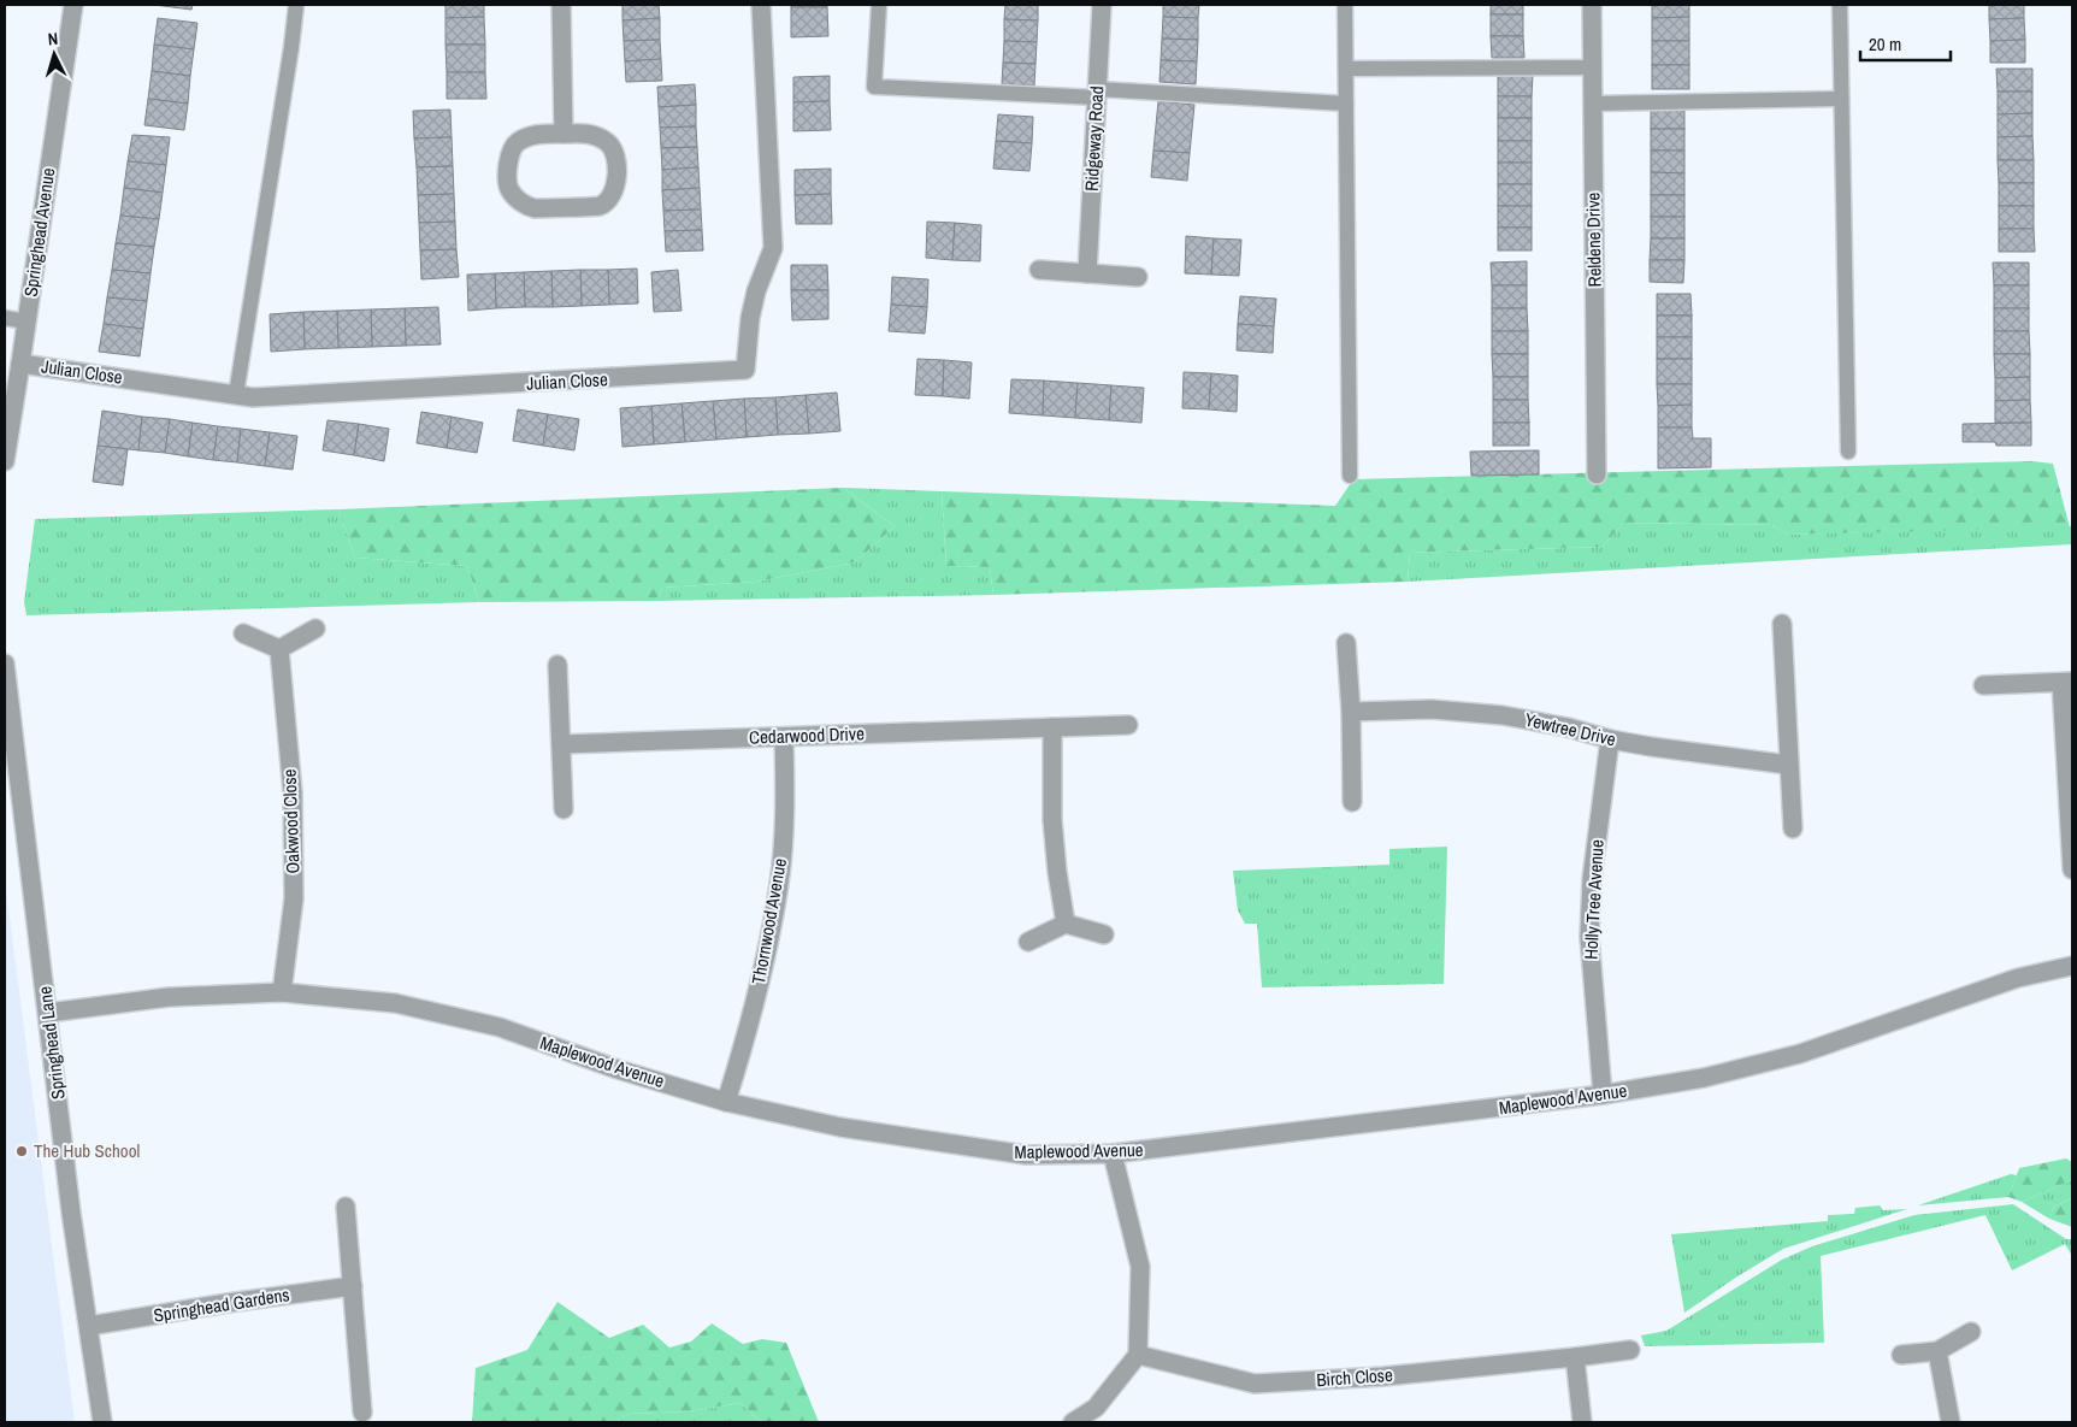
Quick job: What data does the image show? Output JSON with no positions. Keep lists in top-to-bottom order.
{
  "streets": {
    "street": [
      "Ridgeway Road",
      "Springhead Avenue",
      "Reldene Drive",
      "Julian Close",
      "Yewtree Drive",
      "Cedarwood Drive",
      "Oakwood Close",
      "Holly Tree Avenue",
      "Thornwood Avenue",
      "Springhead Lane",
      "Maplewood Avenue",
      "Springhead Gardens",
      "Birch Close"
    ]
  },
  "crossings": [
    ["Springhead Avenue", "Julian Close"],
    ["Yewtree Drive", "Holly Tree Avenue"],
    ["Cedarwood Drive", "Thornwood Avenue"],
    ["Oakwood Close", "Maplewood Avenue"],
    ["Holly Tree Avenue", "Maplewood Avenue"],
    ["Thornwood Avenue", "Maplewood Avenue"],
    ["Springhead Lane", "Maplewood Avenue"],
    ["Springhead Lane", "Springhead Gardens"]
  ],
  "places": ["The Hub School"],
  "scale_bar": "20 m",
  "north": "top"
}
